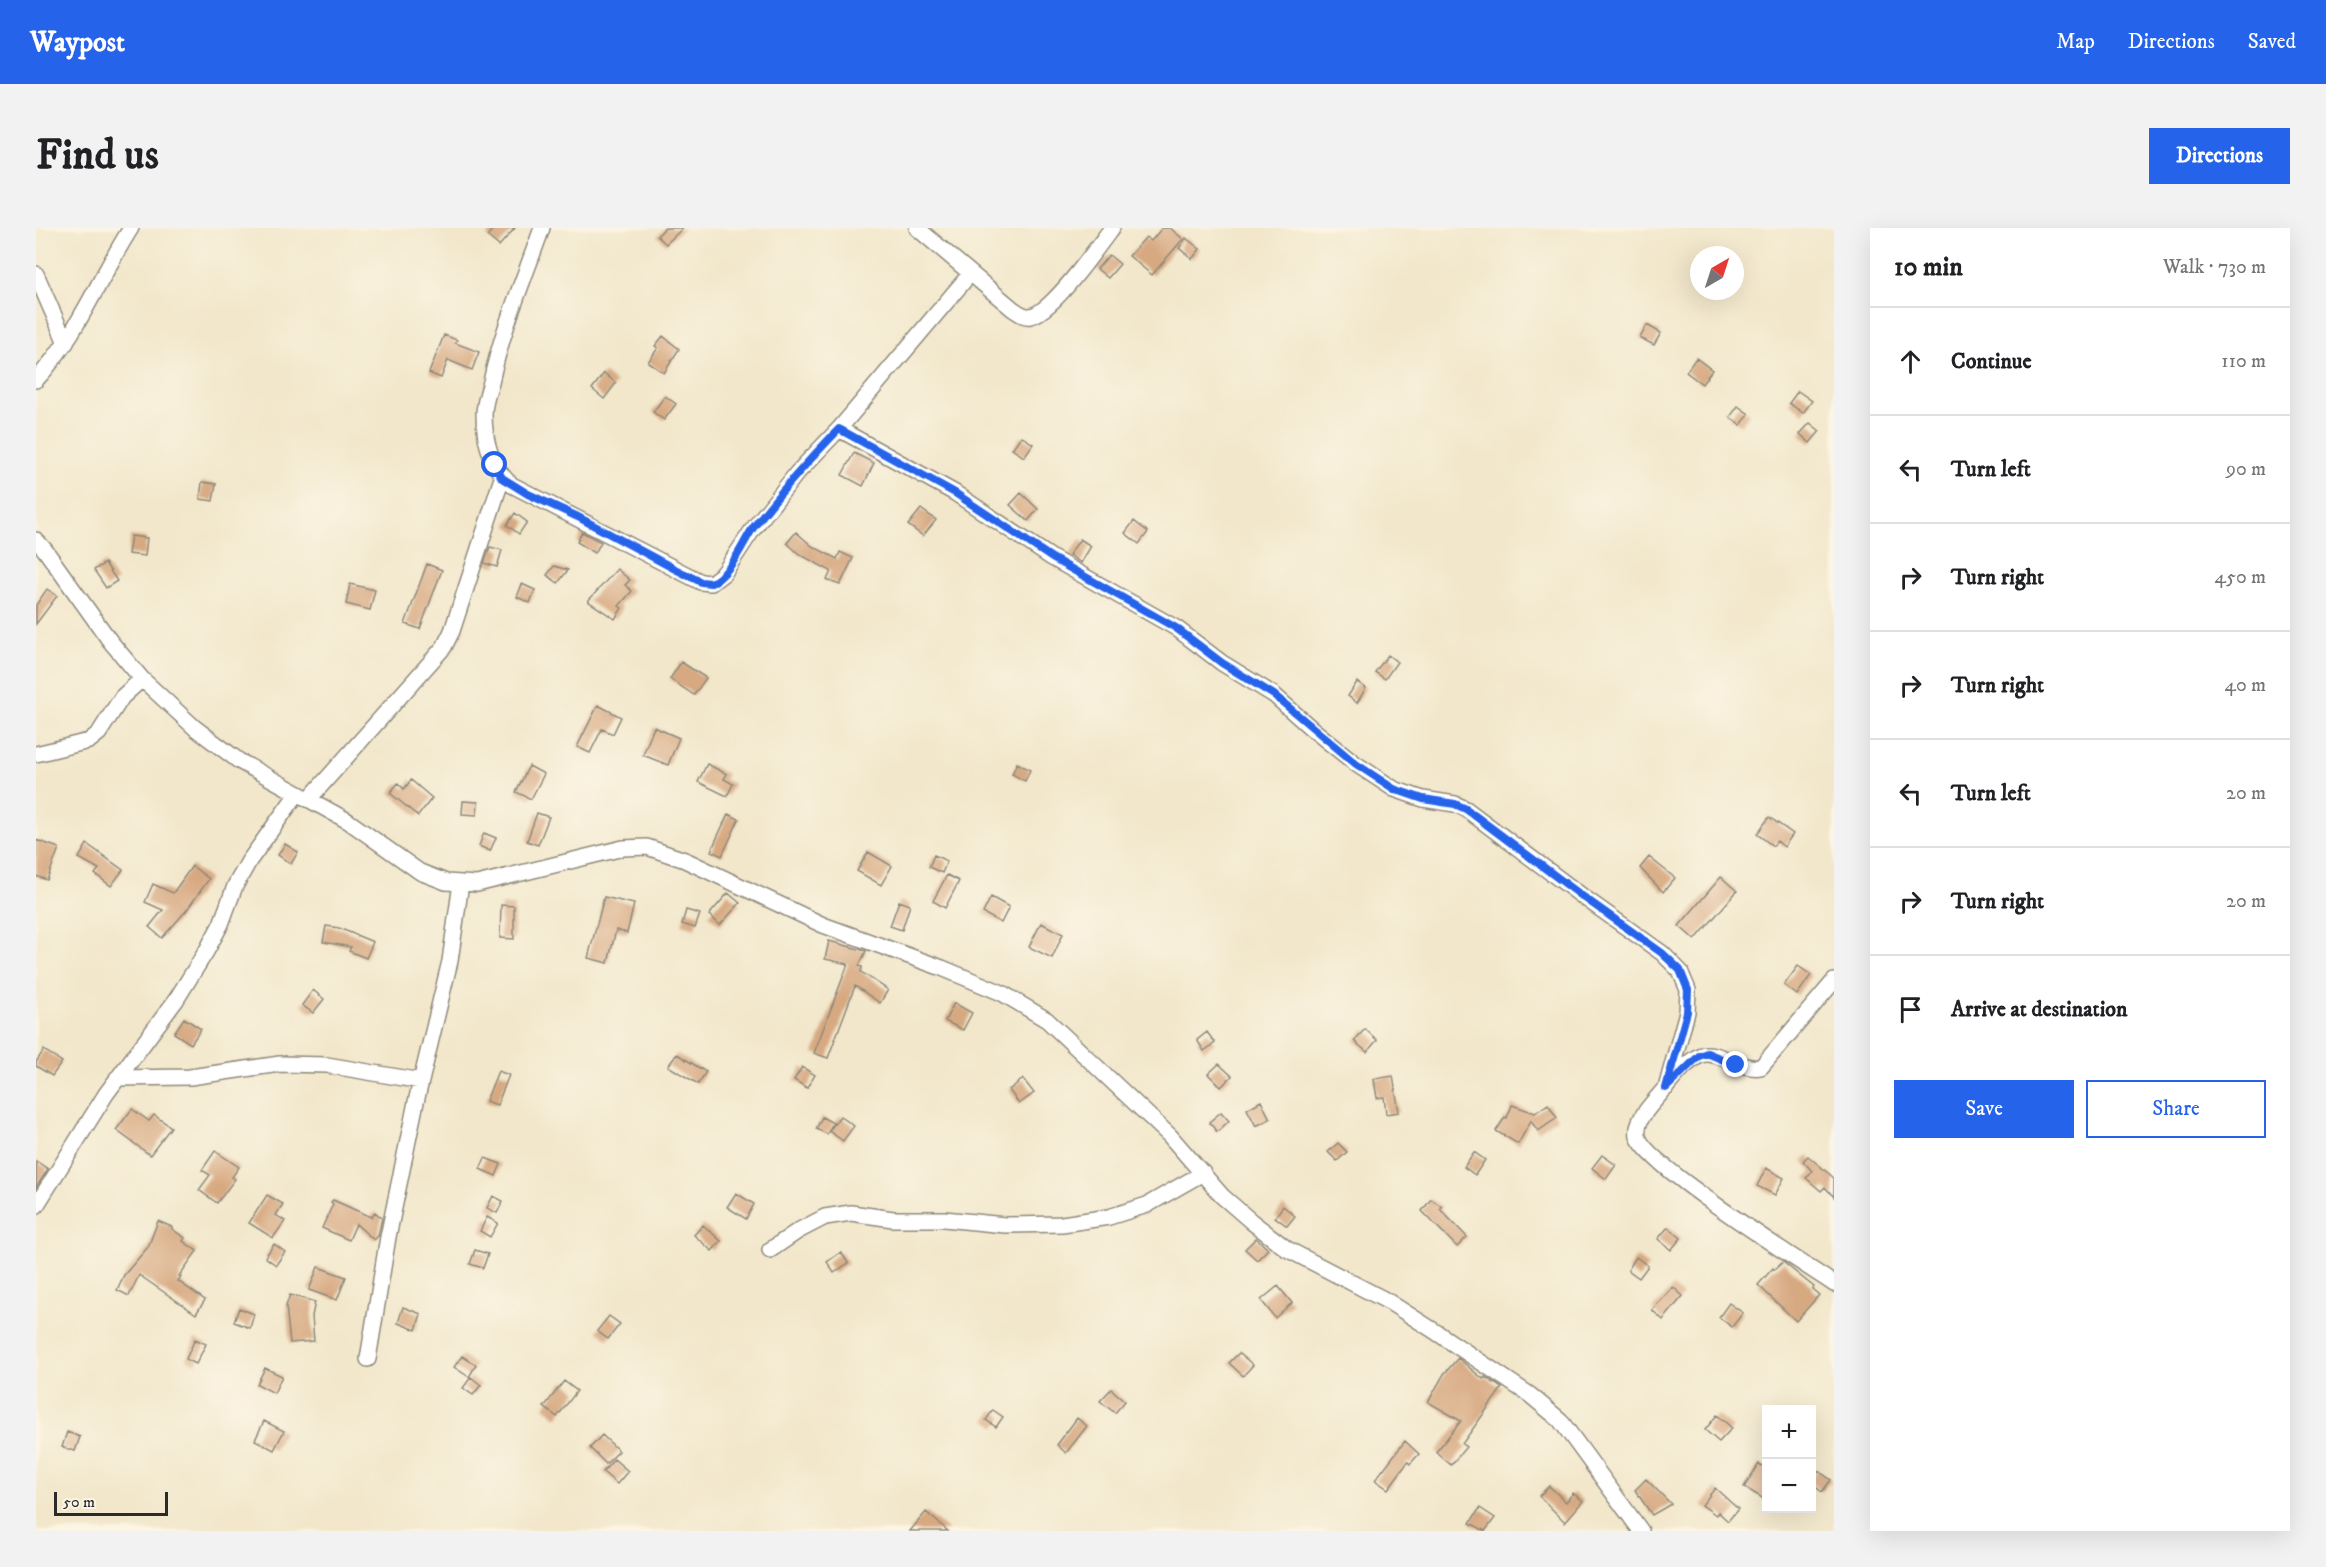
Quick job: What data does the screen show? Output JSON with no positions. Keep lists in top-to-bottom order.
{
  "scale_bar": "50 m",
  "north": "top right",
  "page": {
    "header": "Waypost",
    "nav": ["Map", "Directions", "Saved"],
    "buttons": [
      "Directions",
      ["Save", "Share"]
    ],
    "title": "Find us",
    "heading": ["10 min", "Walk · 730 m"],
    "list": [
      ["Continue", "110 m"],
      ["Turn left", "90 m"],
      ["Turn right", "450 m"],
      ["Turn right", "40 m"],
      ["Turn left", "20 m"],
      ["Turn right", "20 m"],
      "Arrive at destination"
    ],
    "map_buttons": ["+", "−"],
    "scale": "50 m"
  }
}
